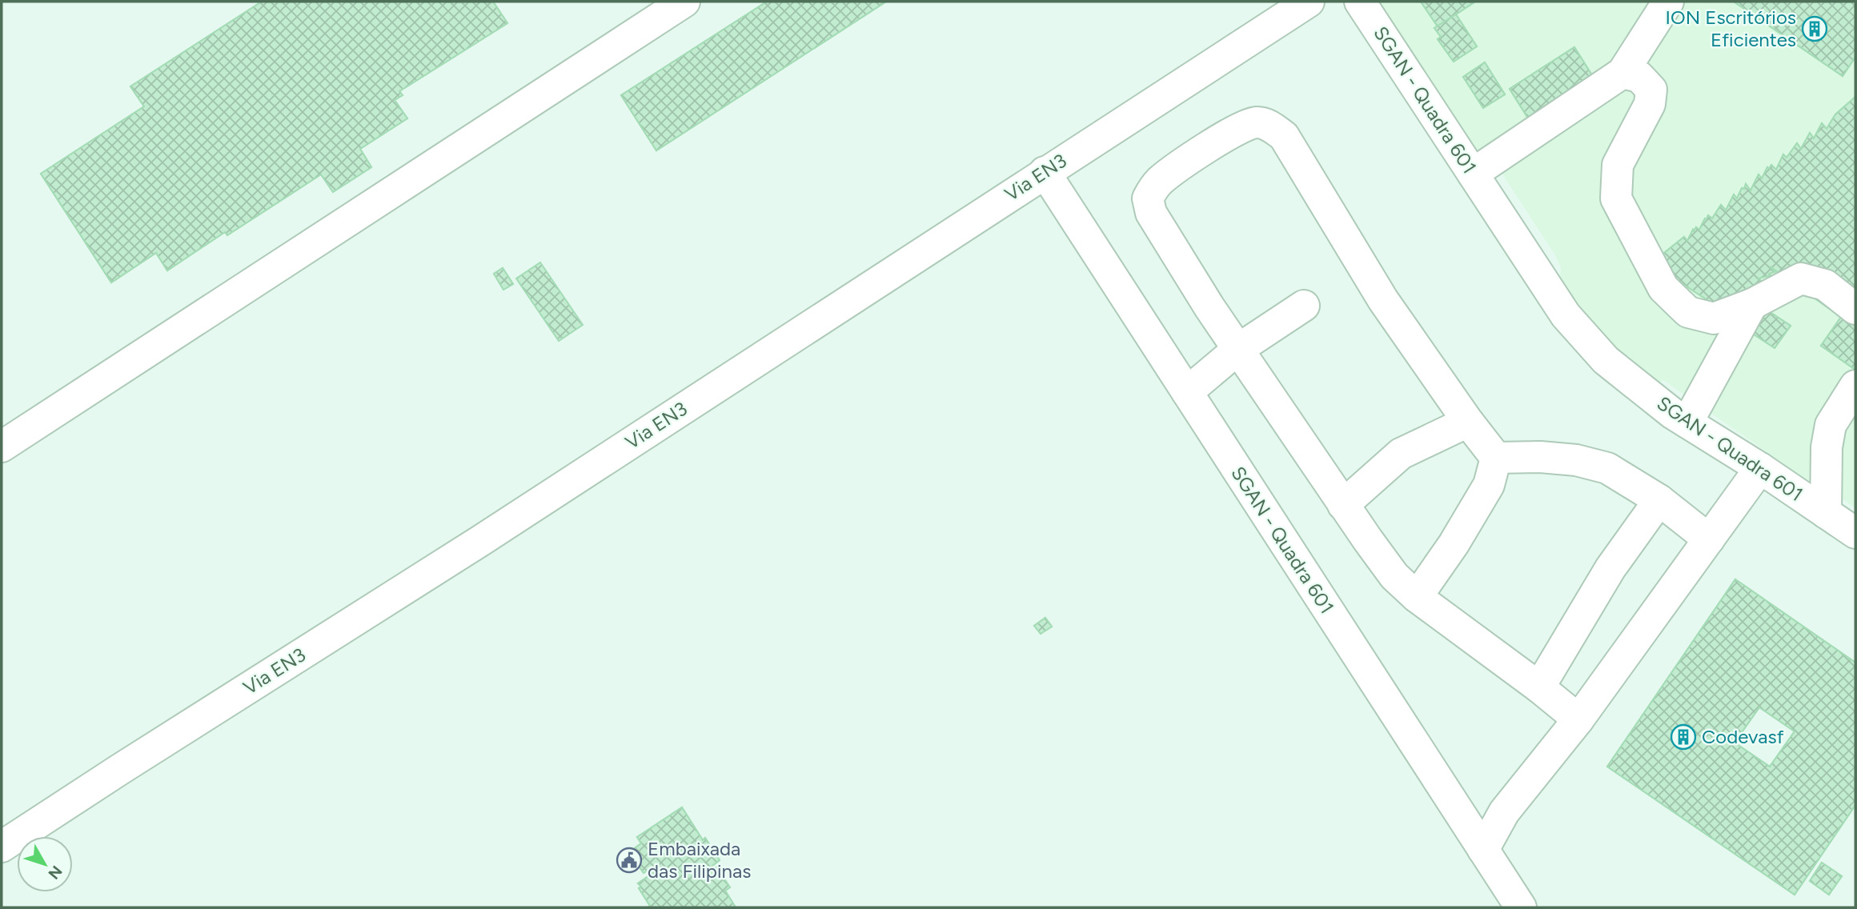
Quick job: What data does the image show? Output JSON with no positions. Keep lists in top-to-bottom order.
{
  "streets": {
    "street": ["SGAN - Quadra 601", "Via EN3"]
  },
  "crossings": [
    ["SGAN - Quadra 601", "Via EN3"]
  ],
  "places": {
    "building": ["ION Escritórios Eficientes", "Codevasf"],
    "public building": ["Embaixada das Filipinas"]
  },
  "north": "bottom right"
}
